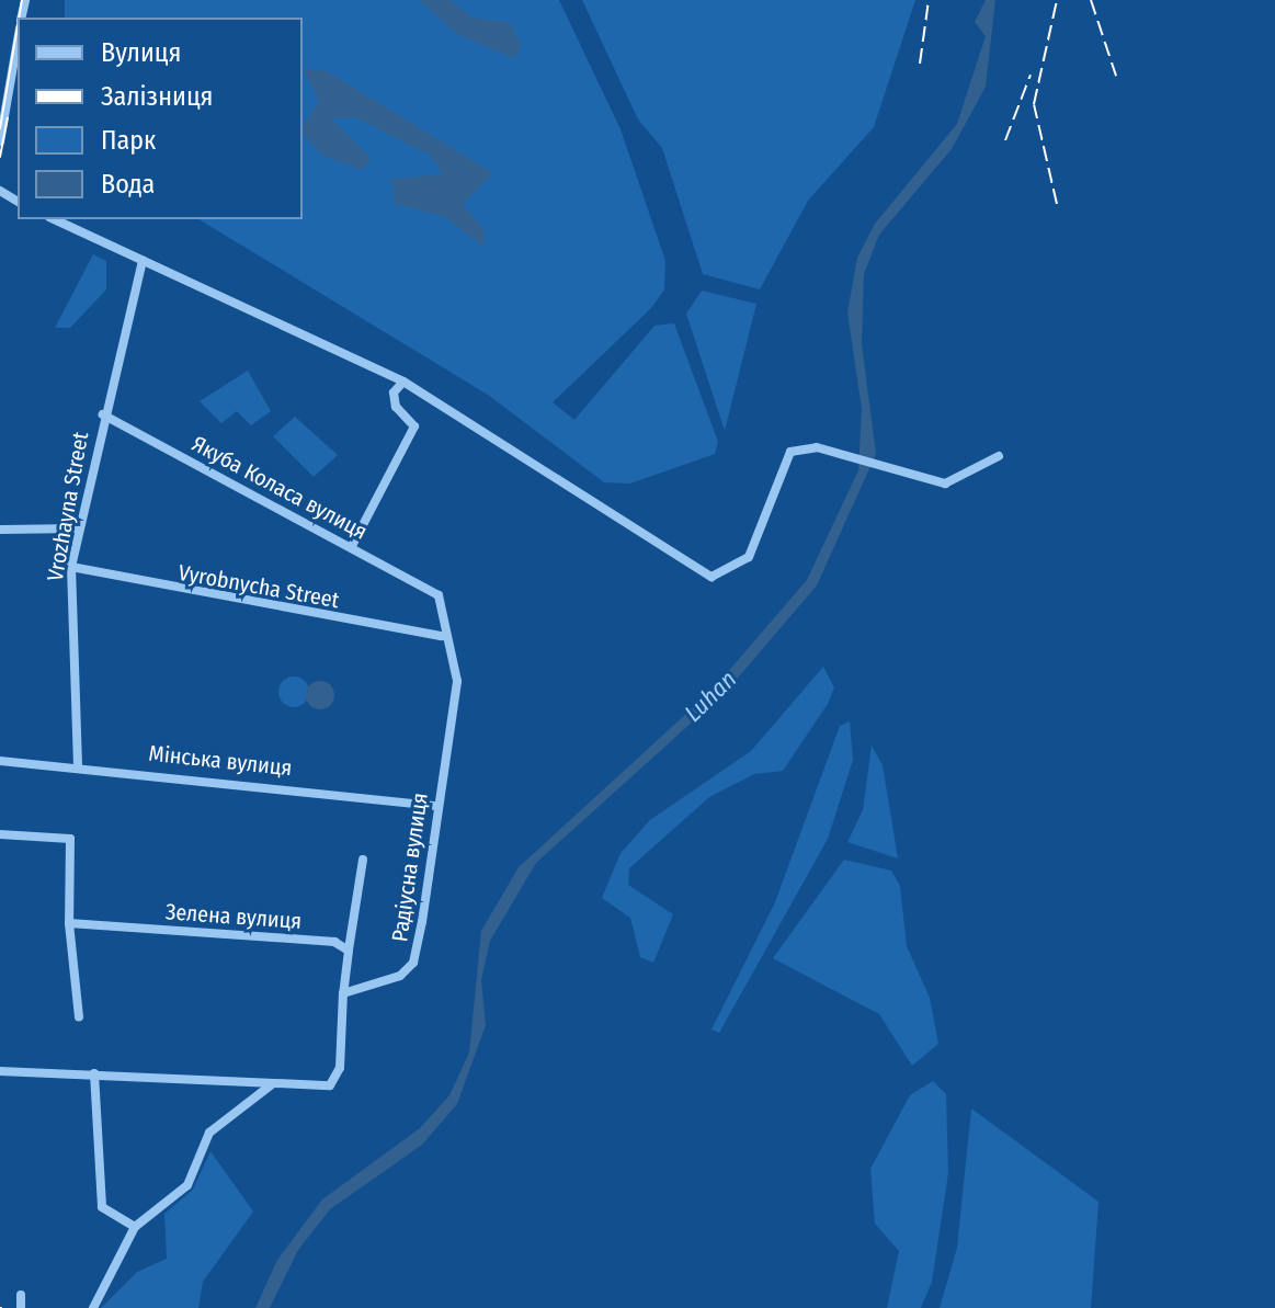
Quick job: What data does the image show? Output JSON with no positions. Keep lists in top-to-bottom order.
{
  "streets": {
    "street": [
      "Якуба Коласа вулиця",
      "Vrozhayna Street",
      "Vyrobnycha Street",
      "Мінська вулиця",
      "Радіусна вулиця",
      "Зелена вулиця"
    ]
  },
  "crossings": [
    ["Якуба Коласа вулиця", "Vrozhayna Street"],
    ["Якуба Коласа вулиця", "Радіусна вулиця"],
    ["Vrozhayna Street", "Vyrobnycha Street"],
    ["Vrozhayna Street", "Мінська вулиця"],
    ["Vyrobnycha Street", "Радіусна вулиця"],
    ["Мінська вулиця", "Радіусна вулиця"]
  ],
  "water": ["Luhan"],
  "legend": [
    "Вулиця",
    "Залізниця",
    "Парк",
    "Вода"
  ]
}
